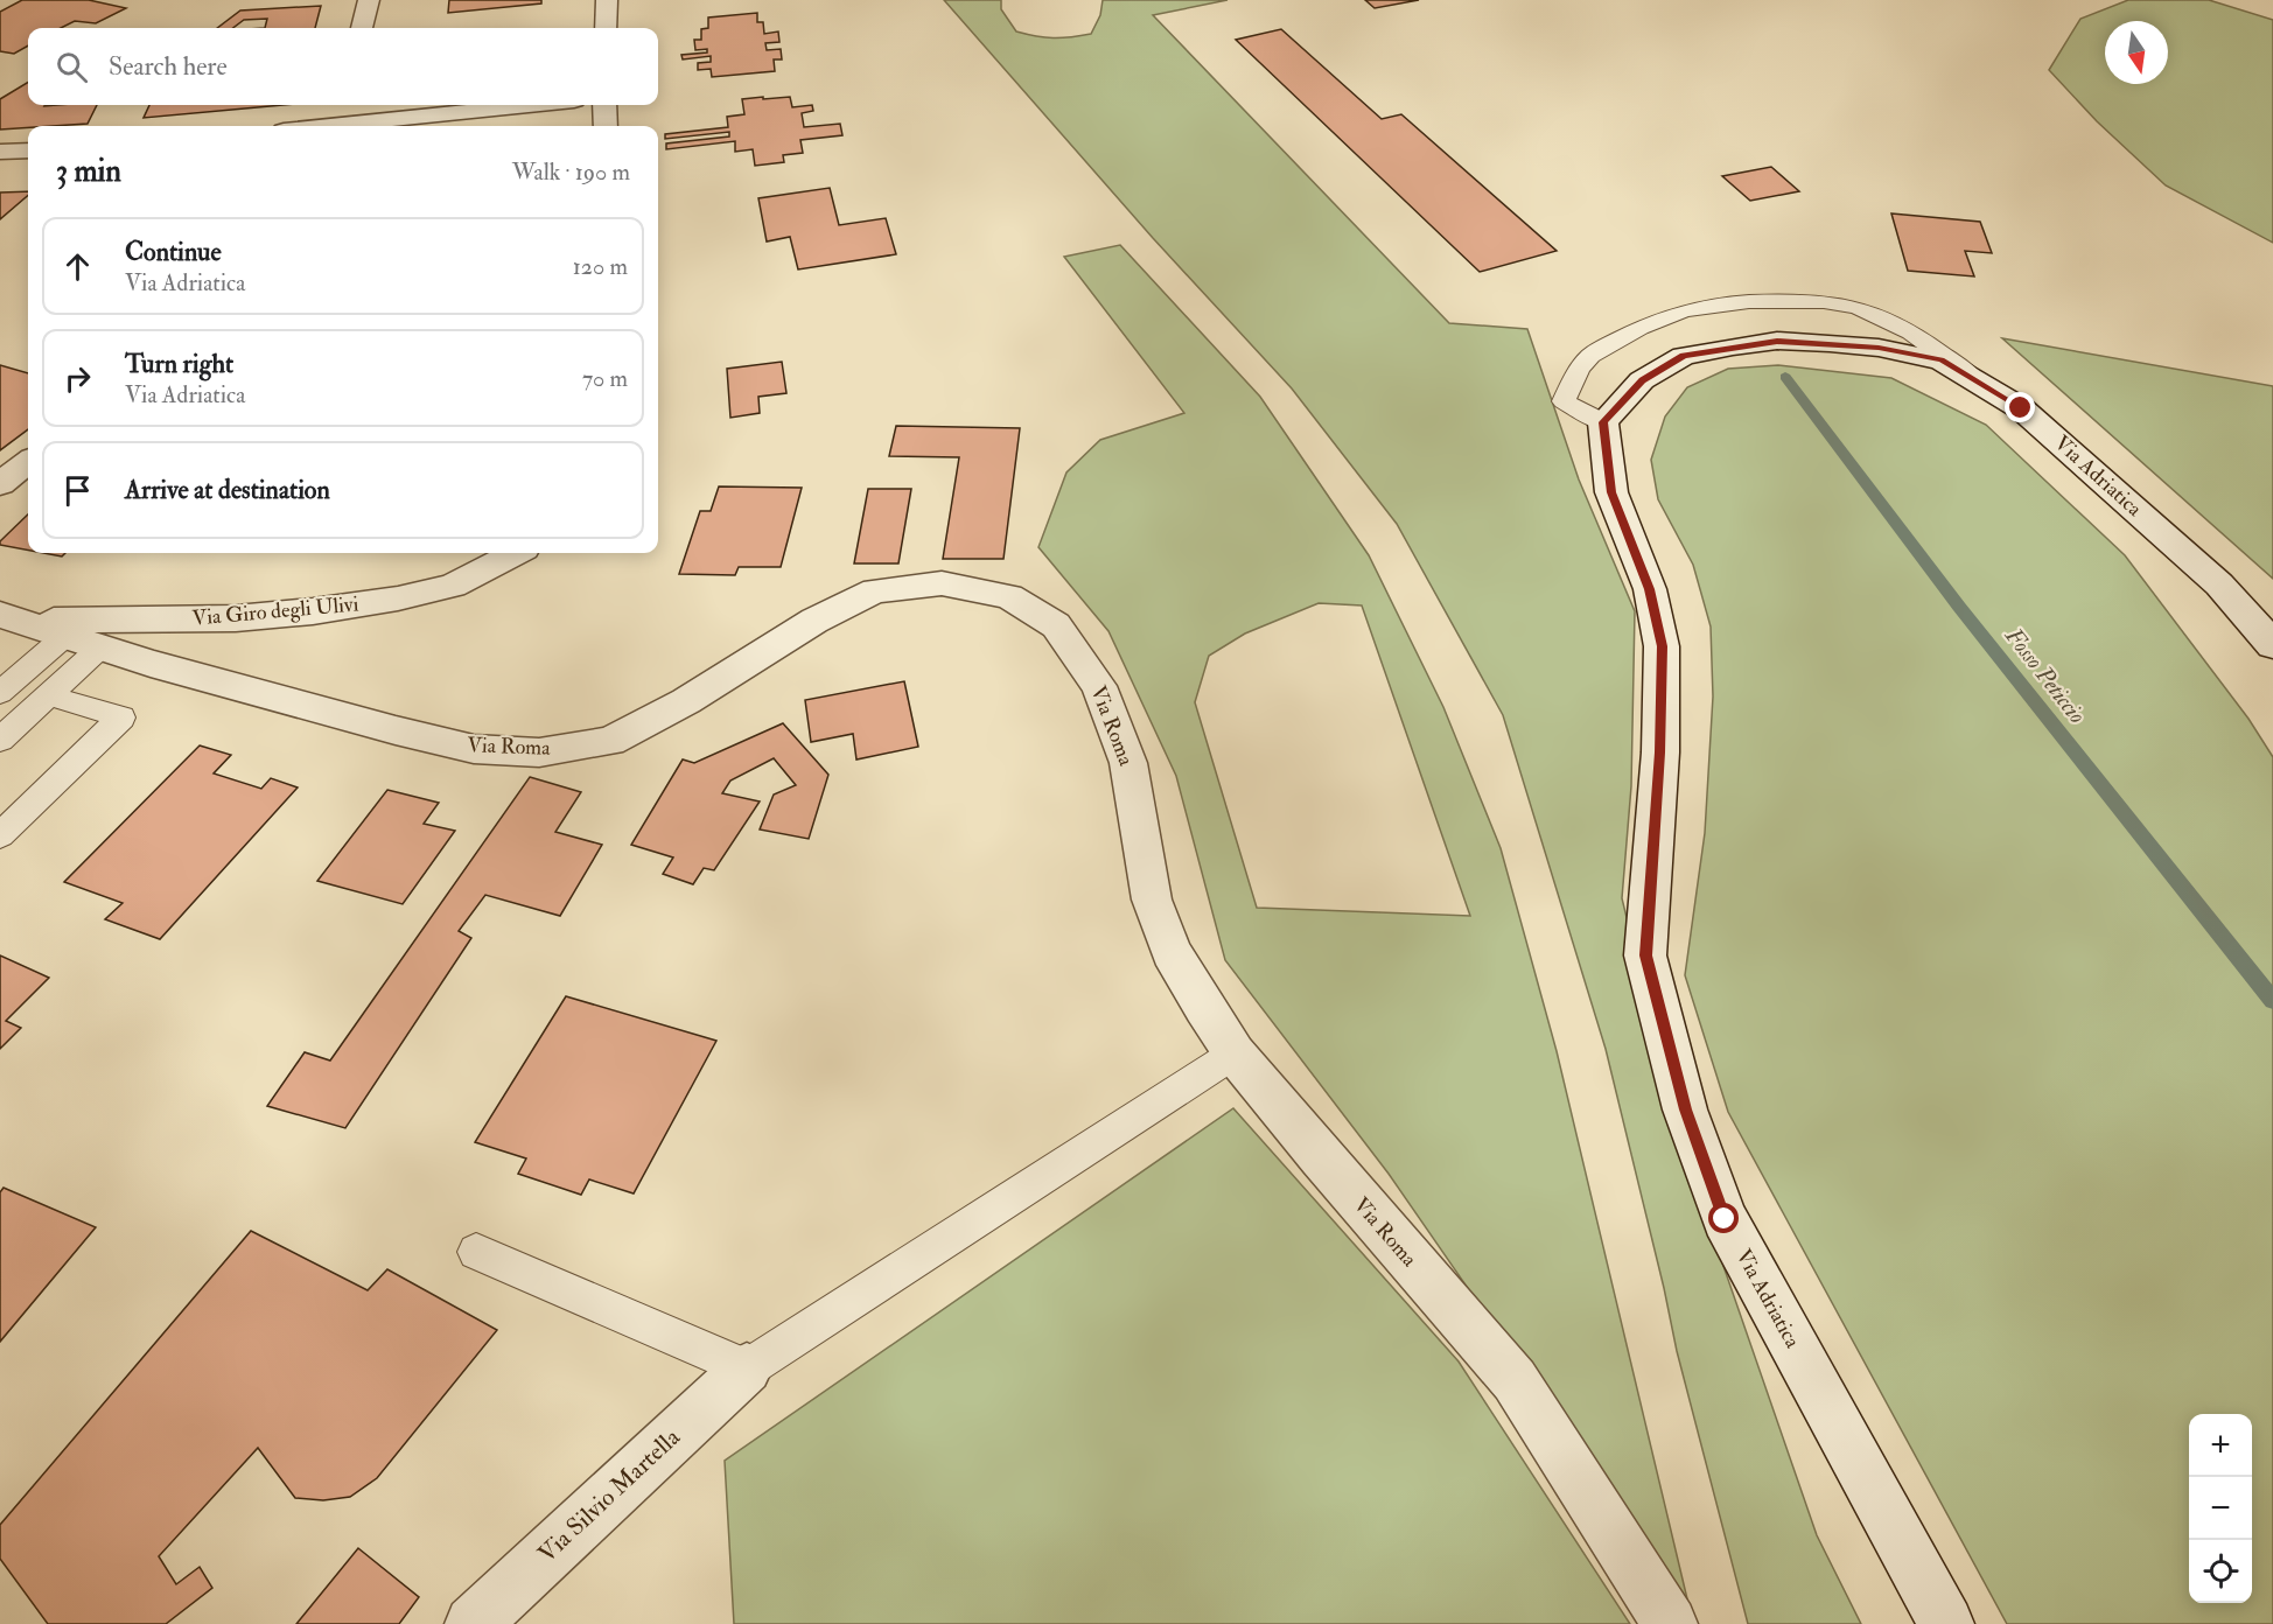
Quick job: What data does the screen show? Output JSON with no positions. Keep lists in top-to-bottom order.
{
  "streets": {
    "street": [
      "Via Adriatica",
      "Via Giro degli Ulivi",
      "Via Roma",
      "Via Silvio Martella"
    ]
  },
  "crossings": [
    ["Via Giro degli Ulivi", "Via Roma"]
  ],
  "water": ["Fosso Peticcio"],
  "north": "bottom",
  "page": {
    "search": "Search here",
    "heading": ["3 min", "Walk · 190 m"],
    "list": [
      ["Continue", "Via Adriatica", "120 m"],
      ["Turn right", "Via Adriatica", "70 m"],
      "Arrive at destination"
    ],
    "map_buttons": ["+", "−"]
  }
}
